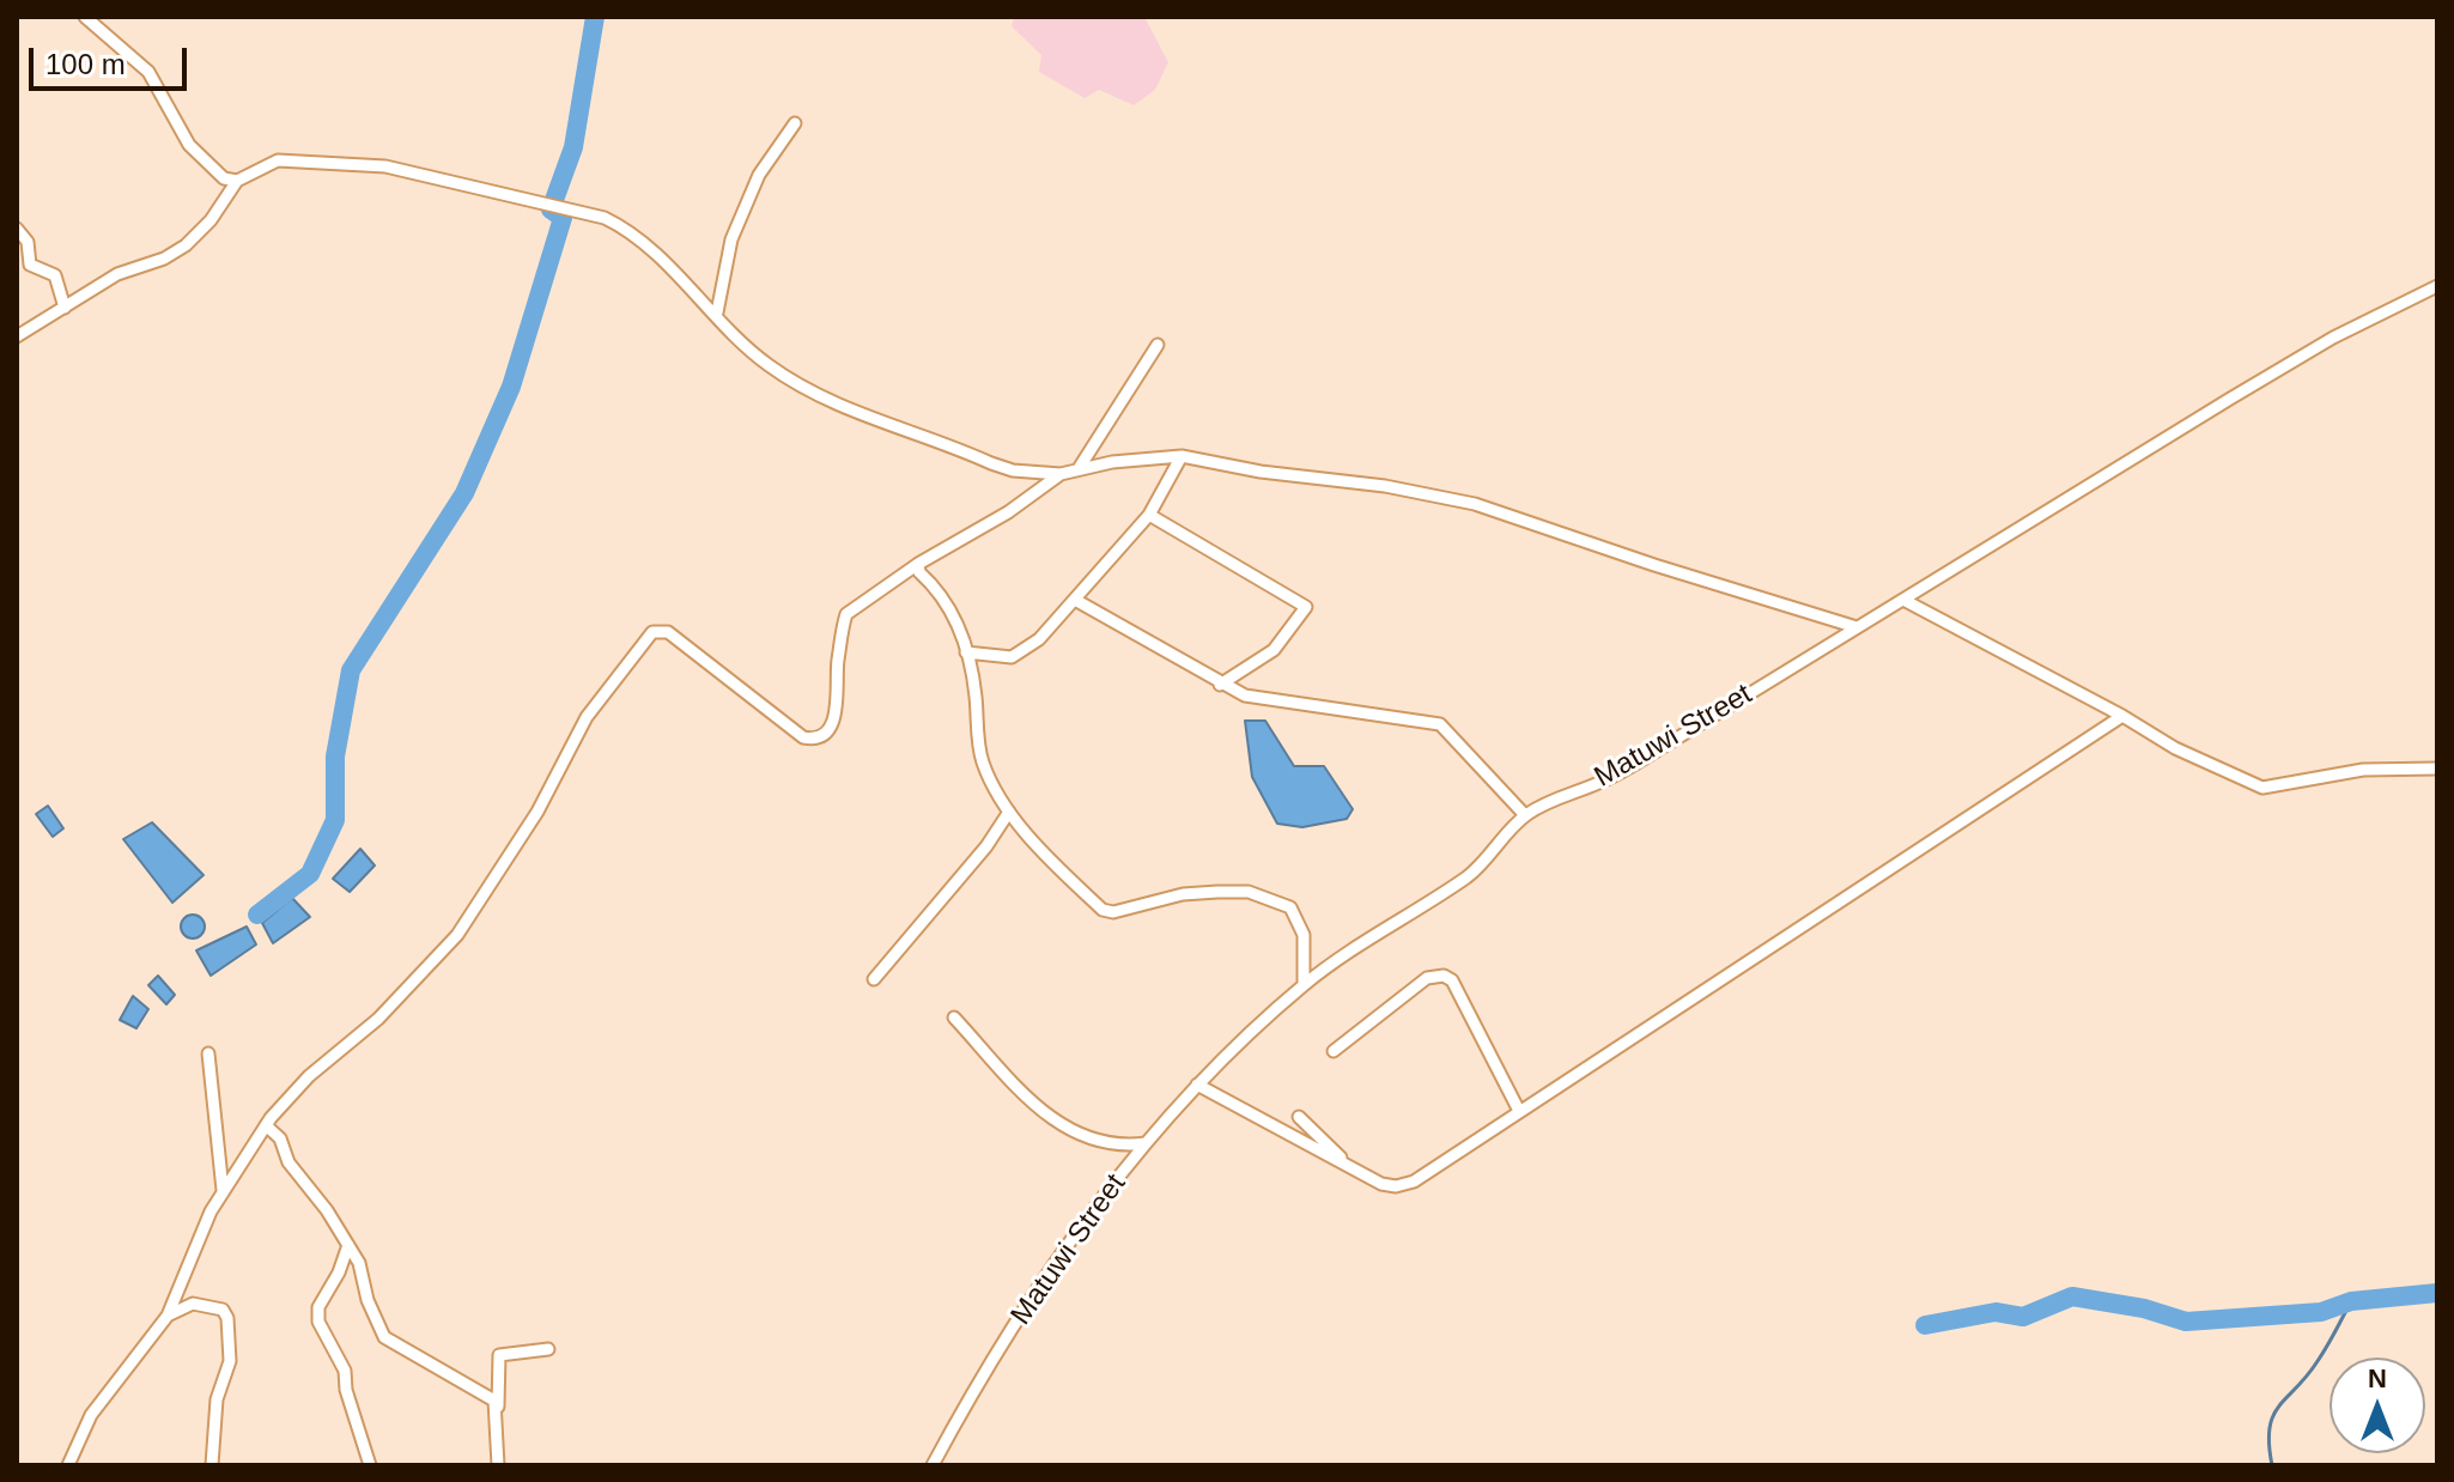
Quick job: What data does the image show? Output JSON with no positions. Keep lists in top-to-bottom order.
{
  "streets": {
    "street": ["Matuwi Street"]
  },
  "scale_bar": "100 m",
  "north": "top"
}
